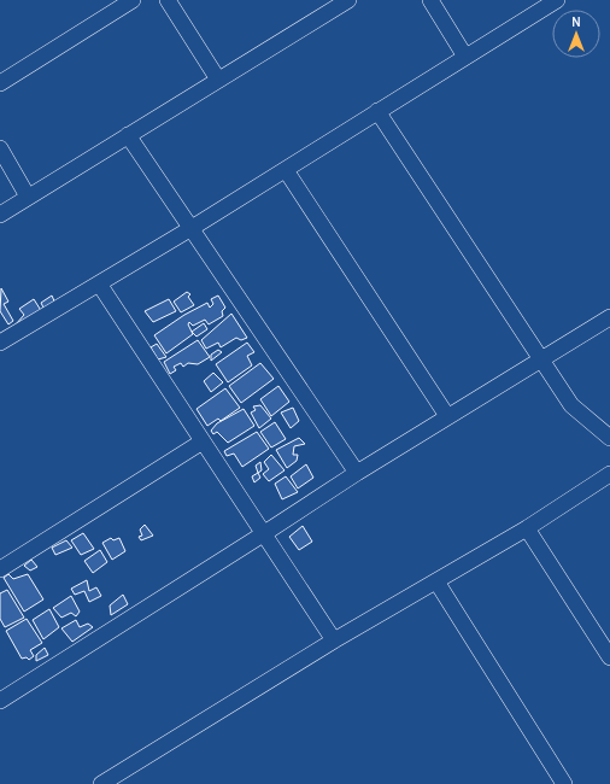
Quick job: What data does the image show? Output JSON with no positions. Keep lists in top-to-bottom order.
{
  "north": "top"
}
